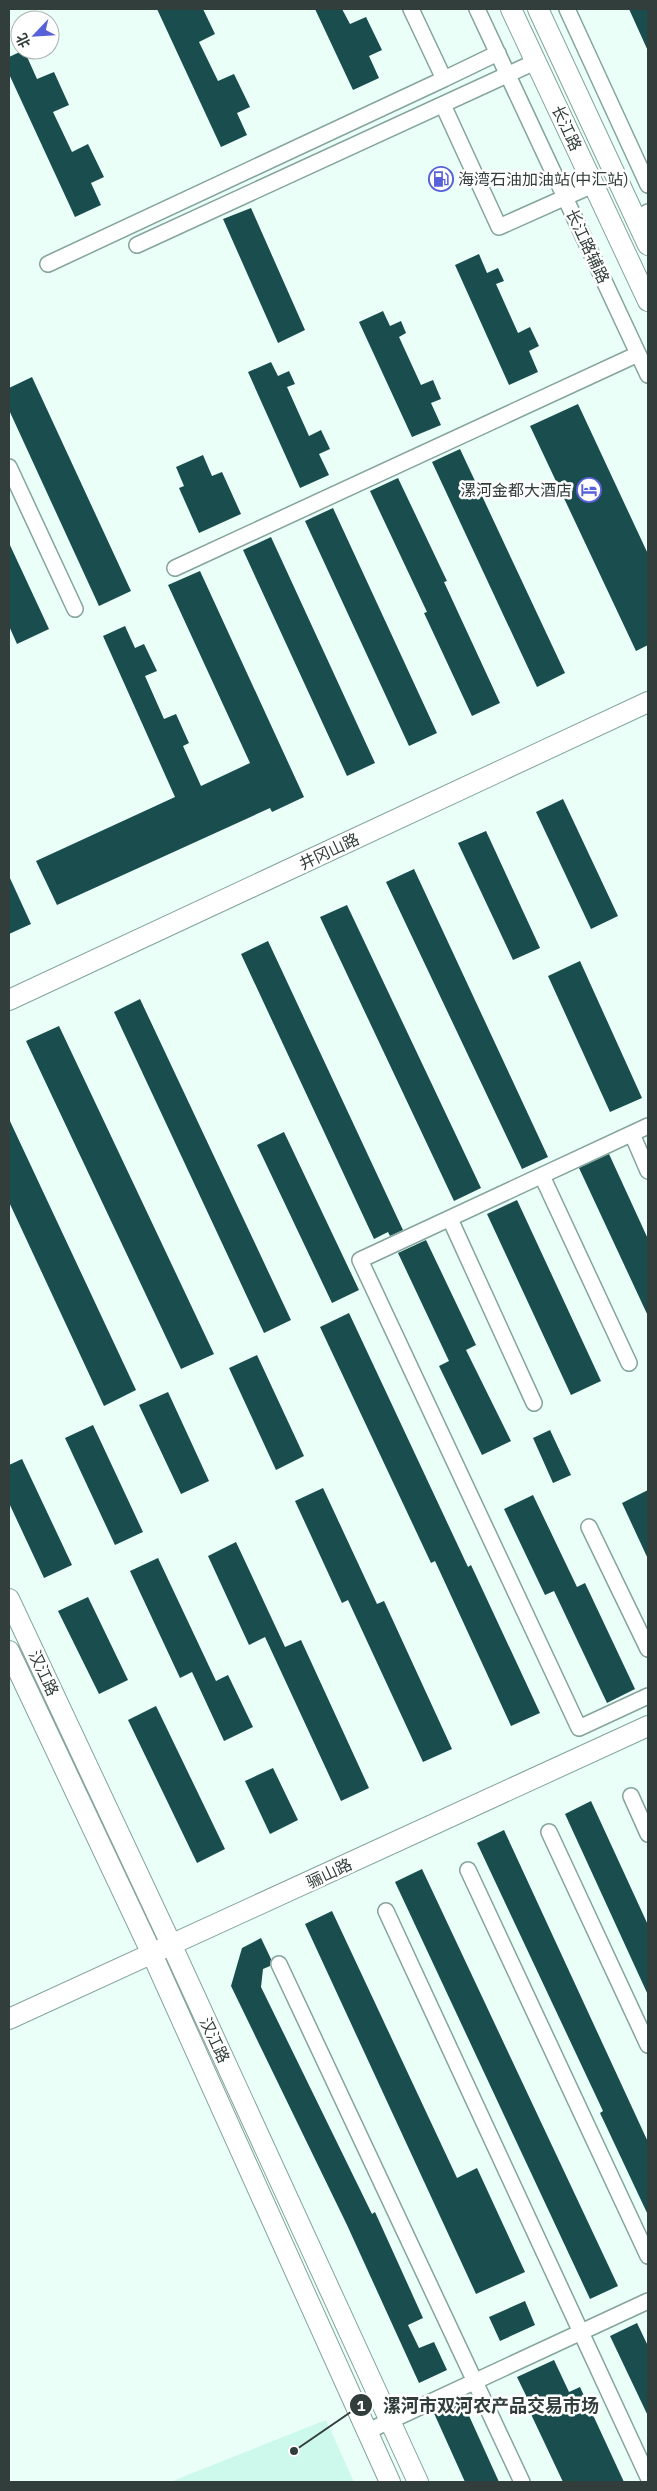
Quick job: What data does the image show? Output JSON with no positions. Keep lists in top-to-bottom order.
{
  "streets": {
    "street": [
      "长江路",
      "长江路辅路",
      "井冈山路",
      "汉江路",
      "骊山路"
    ]
  },
  "crossings": [
    ["汉江路", "骊山路"]
  ],
  "places": {
    "fuel station": ["海湾石油加油站(中汇站)"],
    "hotel": ["漯河金都大酒店"],
    "other": ["漯河市双河农产品交易市场"]
  },
  "north": "bottom left"
}
